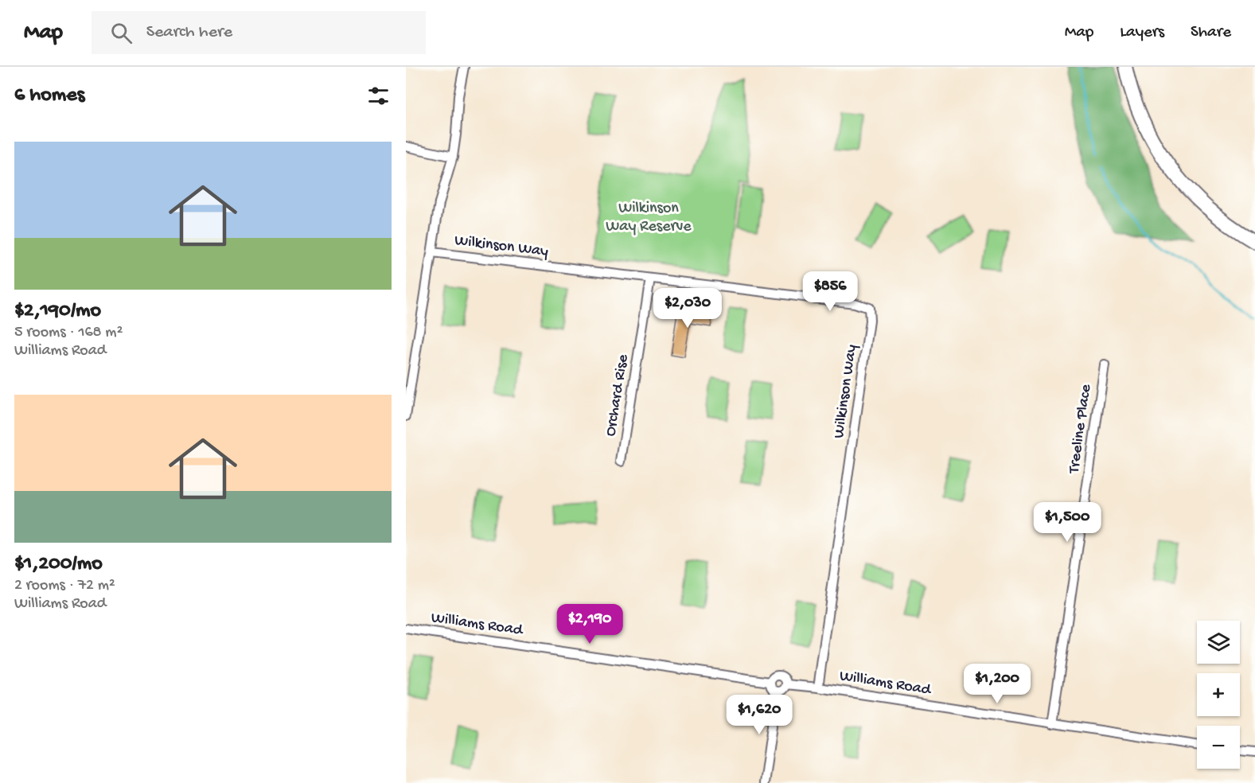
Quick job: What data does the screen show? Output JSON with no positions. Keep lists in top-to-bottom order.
{
  "streets": {
    "street": [
      "Wilkinson Way",
      "Orchard Rise",
      "Treeline Place",
      "Williams Road"
    ]
  },
  "crossings": [
    ["Wilkinson Way", "Orchard Rise"],
    ["Wilkinson Way", "Williams Road"],
    ["Treeline Place", "Williams Road"]
  ],
  "parks": ["Wilkinson Way Reserve"],
  "page": {
    "header": "Map",
    "search": "Search here",
    "nav": ["Map", "Layers", "Share"],
    "heading": "6 homes",
    "list": [
      {
        "name": "$2,190/mo",
        "note": "5 rooms · 168 m² · Williams Road"
      },
      {
        "name": "$1,200/mo",
        "note": "2 rooms · 72 m² · Williams Road"
      }
    ],
    "price": [
      "$856",
      "$2,030",
      "$1,500",
      "$2,190",
      "$1,200",
      "$1,620"
    ],
    "map_buttons": ["+", "−"]
  }
}
